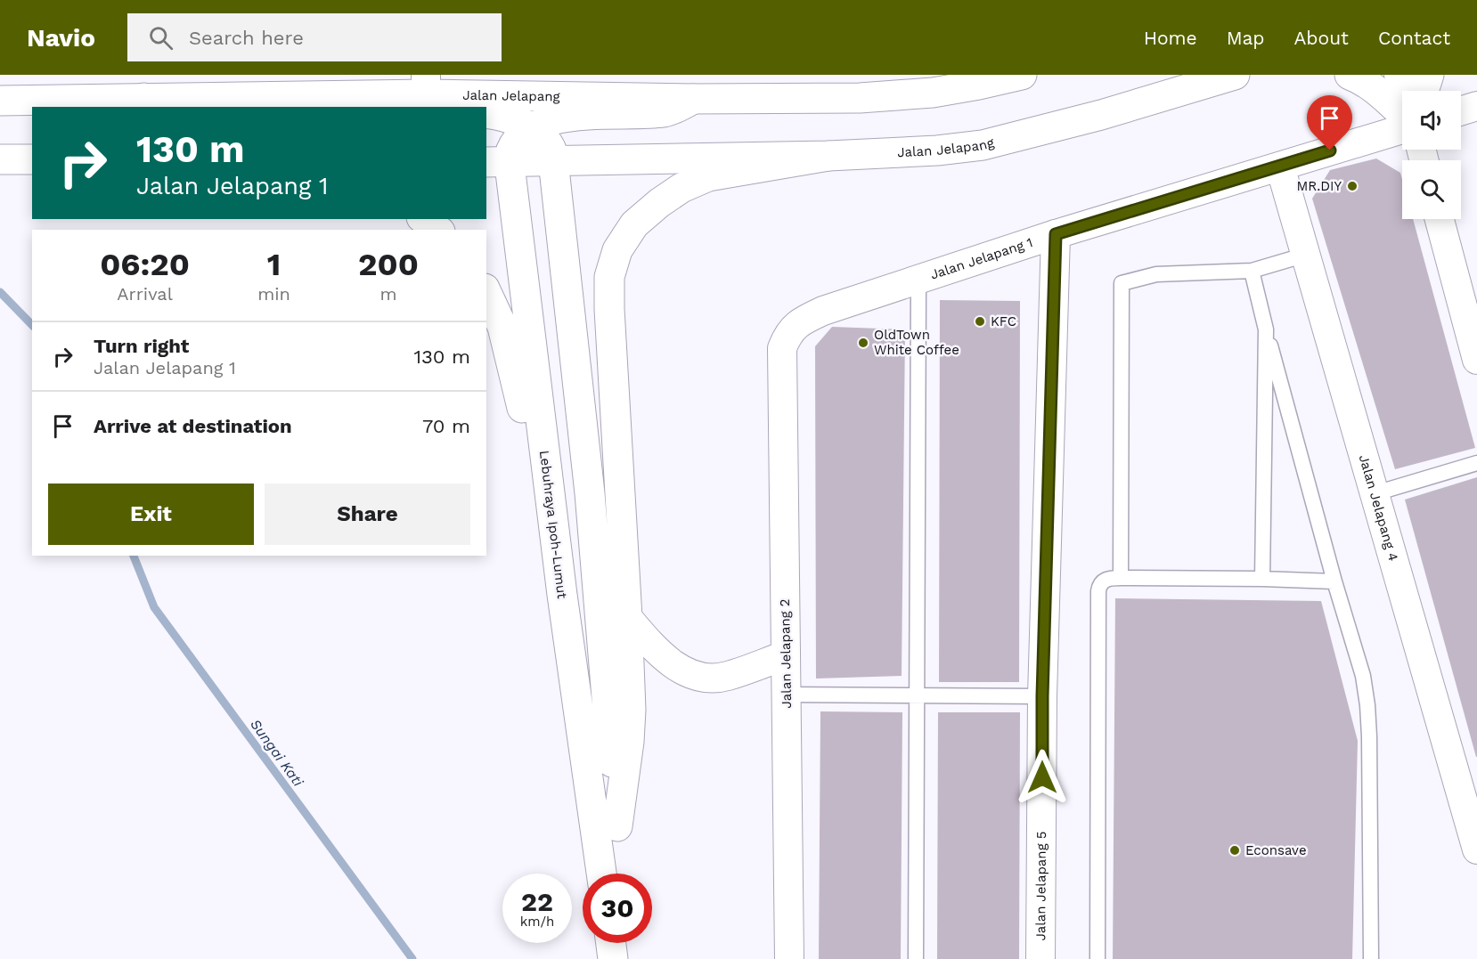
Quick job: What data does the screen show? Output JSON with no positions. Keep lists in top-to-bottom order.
{
  "streets": {
    "main road": ["Jalan Jelapang", "Lebuhraya Ipoh-Lumut"],
    "street": [
      "Jalan Jelapang 1",
      "Jalan Jelapang 4",
      "Jalan Jelapang 2",
      "Jalan Jelapang 5"
    ]
  },
  "crossings": [
    ["Jalan Jelapang", "Lebuhraya Ipoh-Lumut"],
    ["Jalan Jelapang 1", "Jalan Jelapang 4"],
    ["Jalan Jelapang 1", "Jalan Jelapang 2"],
    ["Jalan Jelapang 1", "Jalan Jelapang 5"]
  ],
  "water": ["Sungai Kati"],
  "places": [
    "MR.DIY",
    "KFC",
    "OldTown White Coffee",
    "Econsave"
  ],
  "page": {
    "header": "Navio",
    "search": "Search here",
    "nav": [
      "Home",
      "Map",
      "About",
      "Contact"
    ],
    "turn": ["130 m", "Jalan Jelapang 1"],
    "eta": [
      "06:20",
      "Arrival",
      "1",
      "min",
      "200",
      "m"
    ],
    "list": [
      {
        "name": "Turn right",
        "note": "Jalan Jelapang 1",
        "value": "130 m"
      },
      {
        "name": "Arrive at destination",
        "value": "70 m"
      }
    ],
    "buttons": ["Exit", "Share"],
    "speed": "22 km/h",
    "limit": "30"
  }
}
